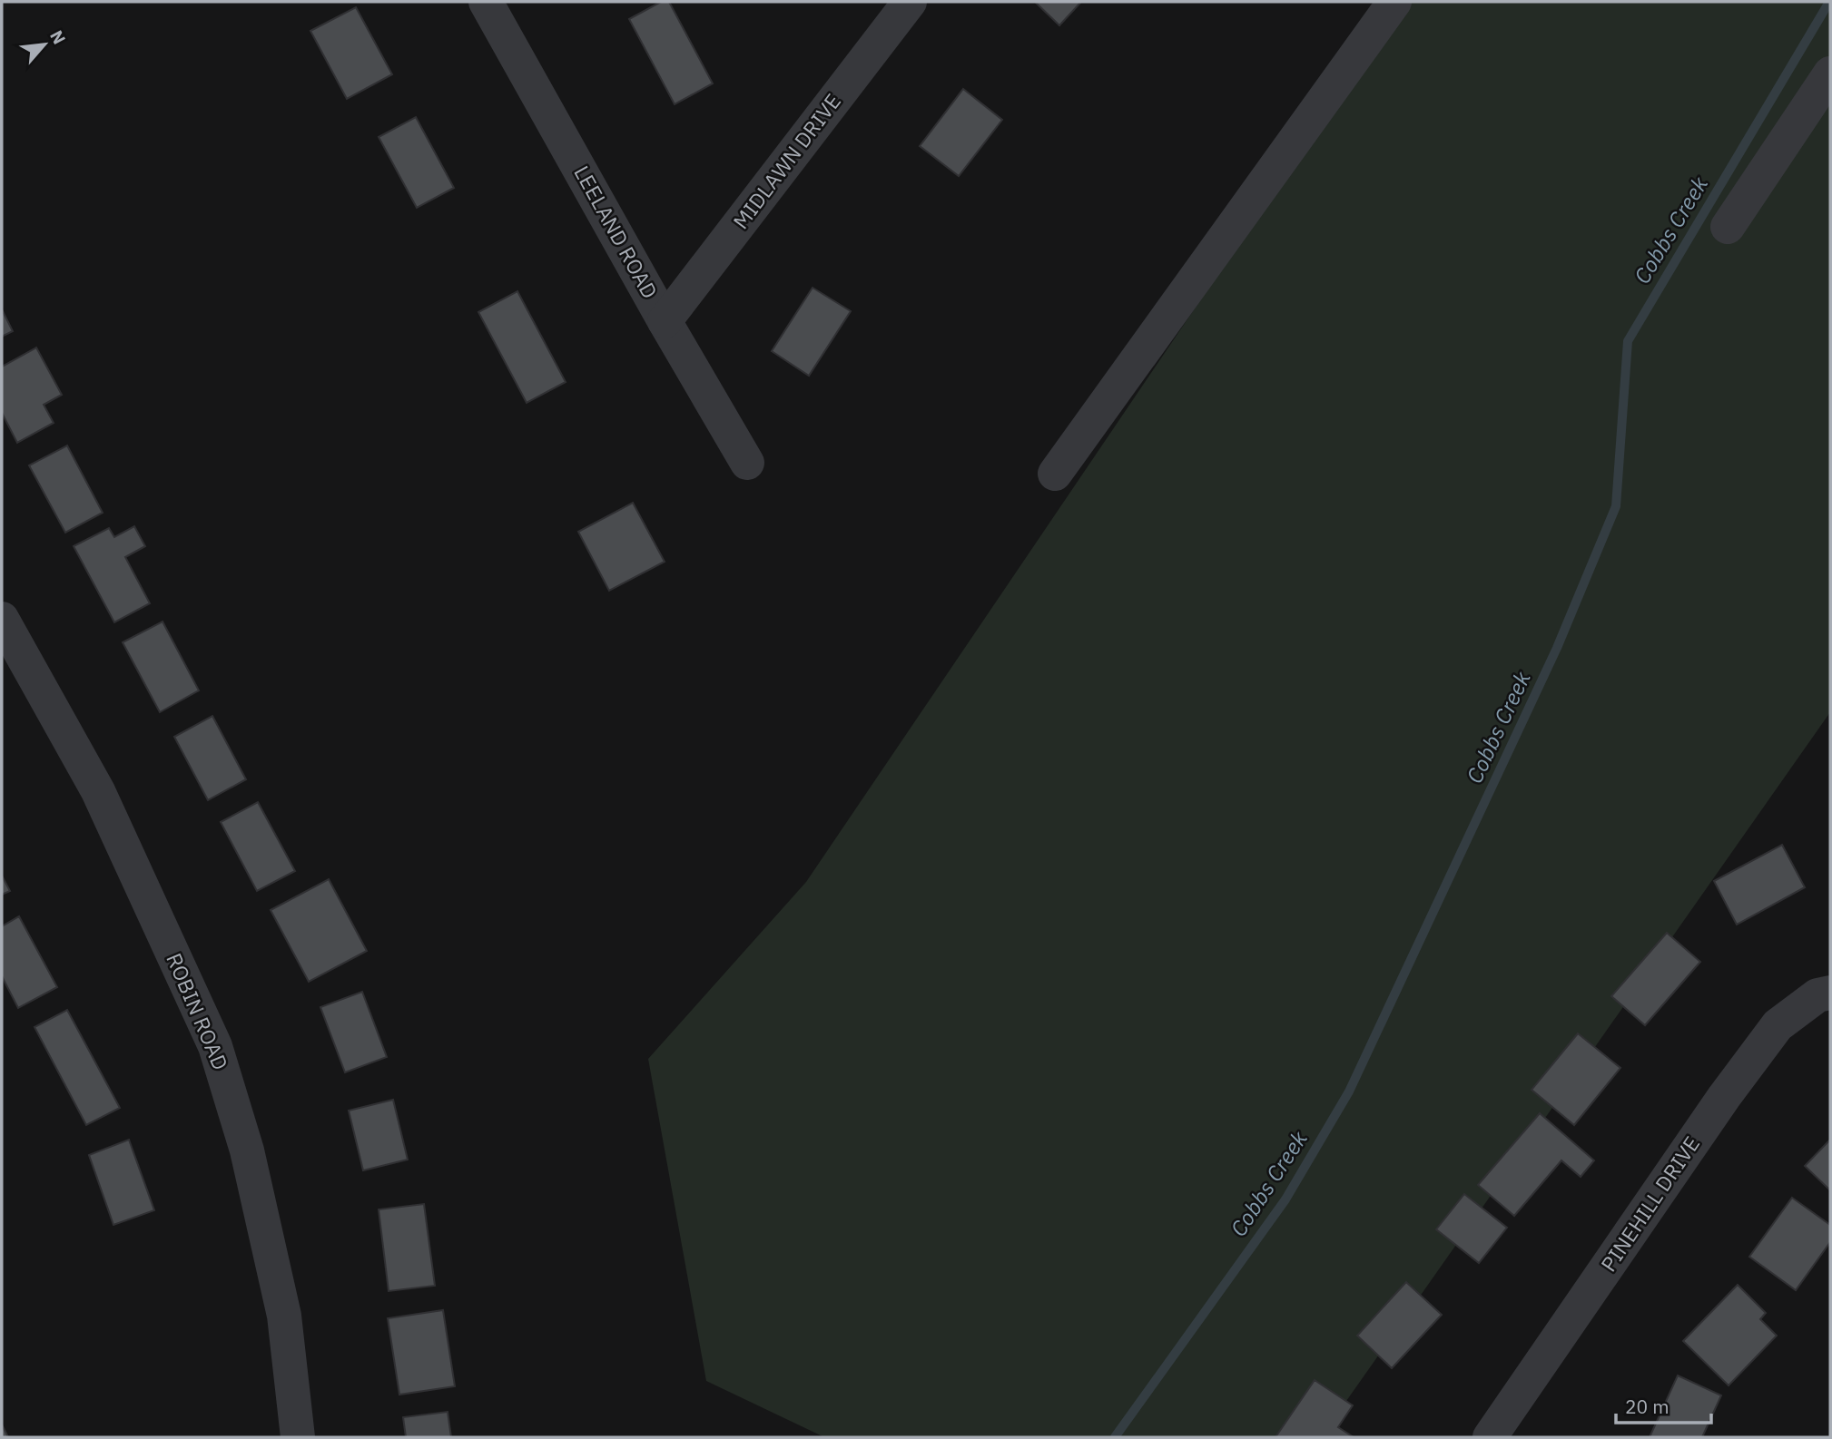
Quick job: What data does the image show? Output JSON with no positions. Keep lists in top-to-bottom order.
{
  "streets": {
    "street": [
      "MIDLAWN DRIVE",
      "LEELAND ROAD",
      "ROBIN ROAD",
      "PINEHILL DRIVE"
    ]
  },
  "crossings": [
    ["MIDLAWN DRIVE", "LEELAND ROAD"]
  ],
  "water": ["Cobbs Creek"],
  "scale_bar": "20 m",
  "north": "top right"
}
